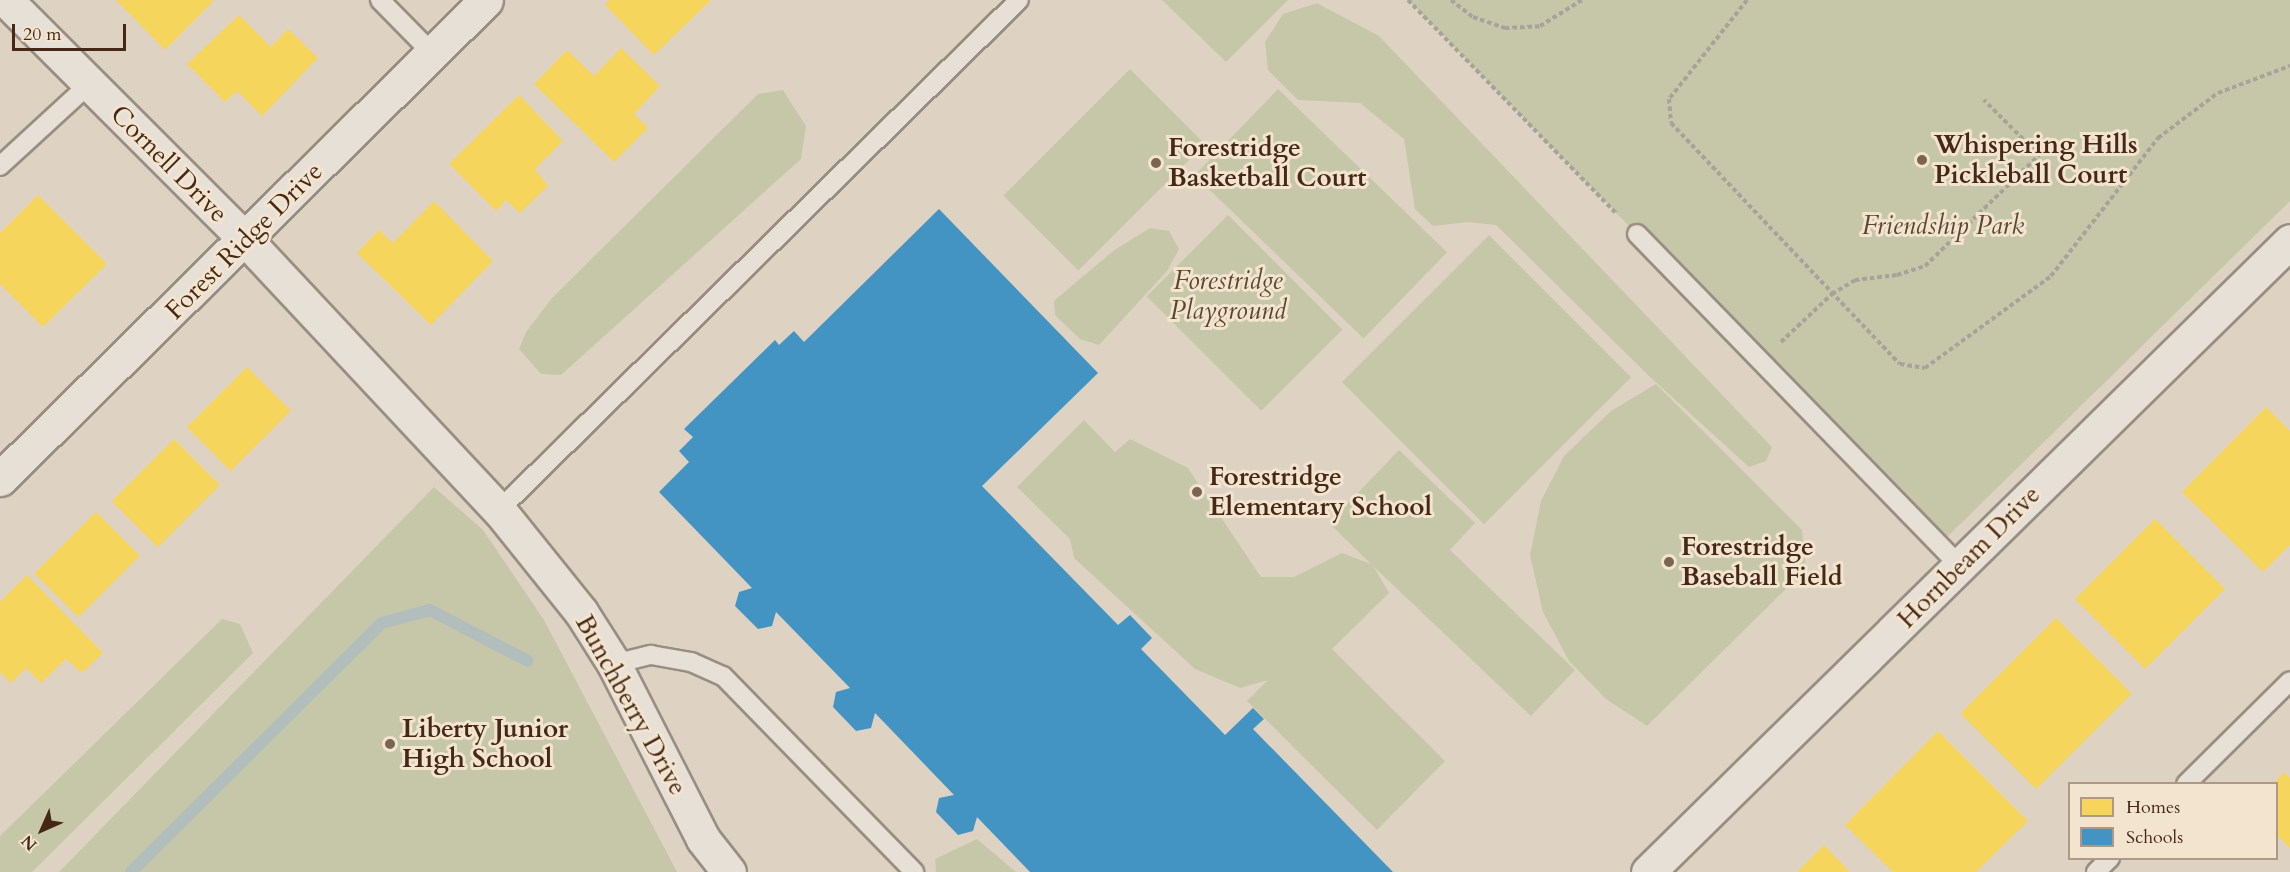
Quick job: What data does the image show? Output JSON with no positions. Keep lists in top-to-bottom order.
{
  "streets": {
    "street": [
      "Cornell Drive",
      "Forest Ridge Drive",
      "Hornbeam Drive",
      "Bunchberry Drive"
    ]
  },
  "crossings": [
    ["Cornell Drive", "Forest Ridge Drive"],
    ["Cornell Drive", "Bunchberry Drive"]
  ],
  "parks": ["Friendship Park", "Forestridge Playground"],
  "places": [
    "Whispering Hills Pickleball Court",
    "Forestridge Basketball Court",
    "Forestridge Elementary School",
    "Forestridge Baseball Field",
    "Liberty Junior High School"
  ],
  "legend": ["Homes", "Schools"],
  "scale_bar": "20 m",
  "north": "bottom left"
}
